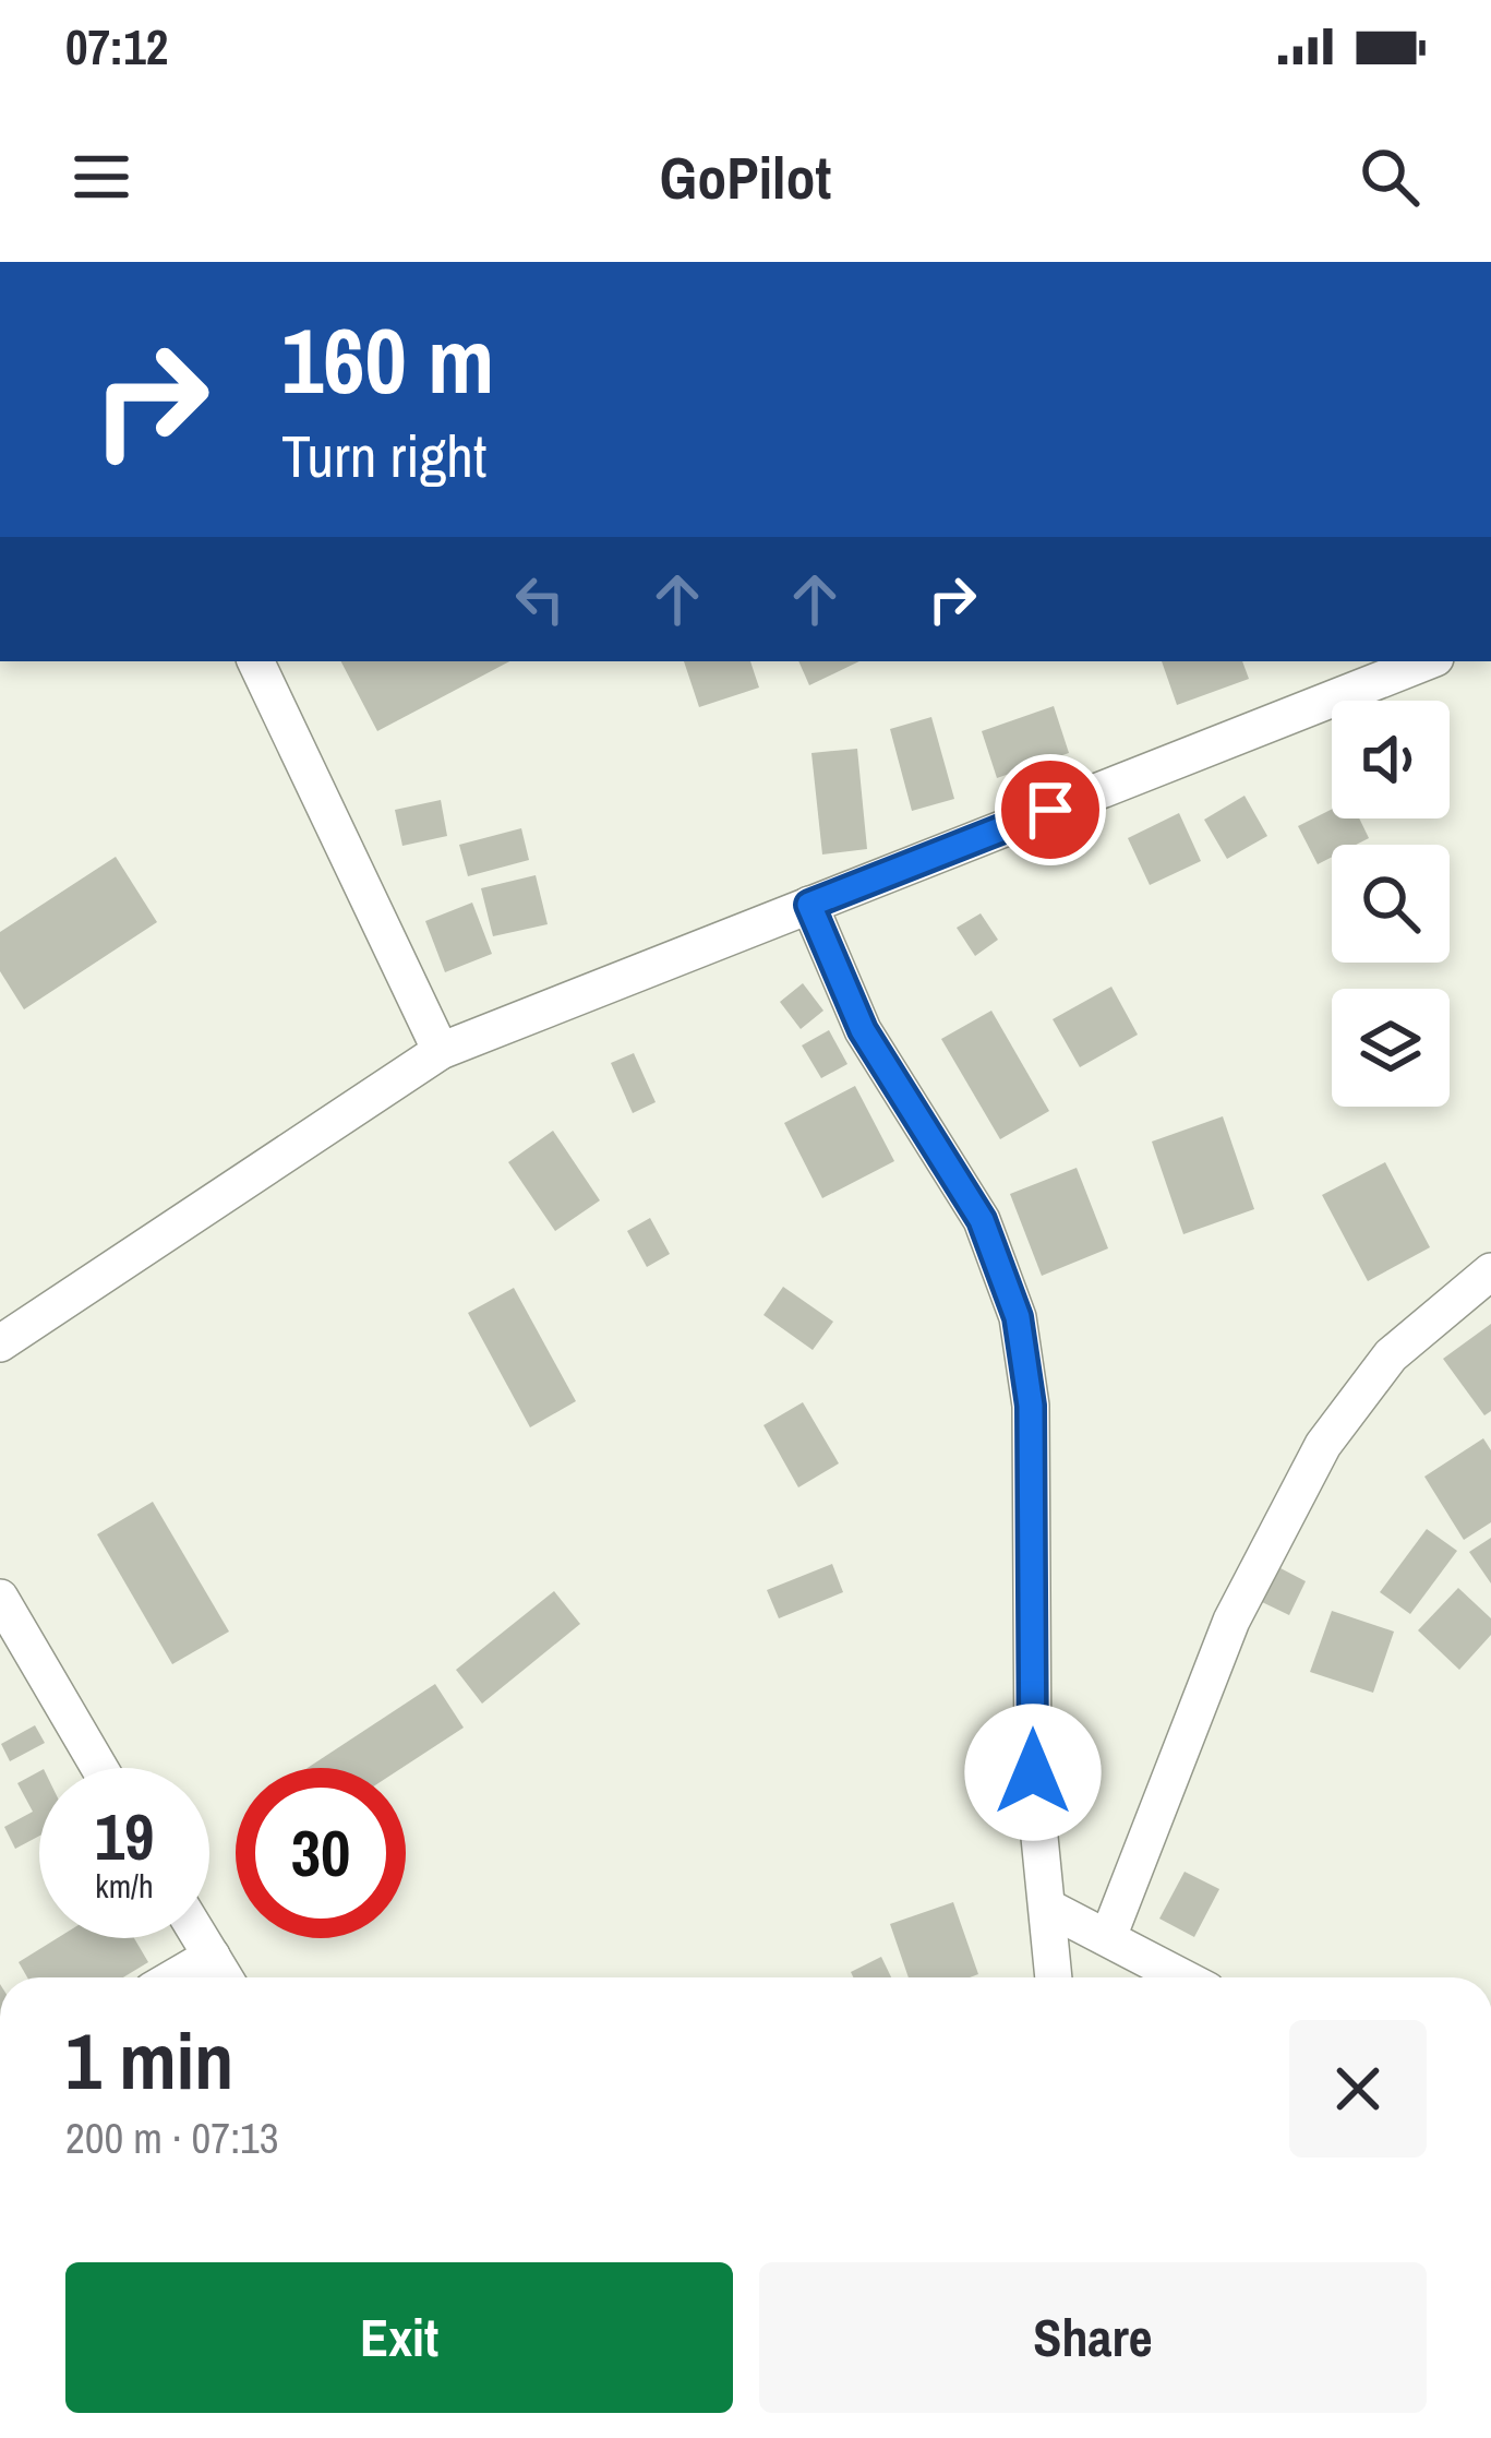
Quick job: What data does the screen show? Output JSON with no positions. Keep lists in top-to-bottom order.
{
  "page": {
    "status": "07:12",
    "header": "GoPilot",
    "turn": ["160 m", "Turn right"],
    "speed": "19 km/h",
    "limit": "30",
    "heading": ["1 min", "200 m · 07:13"],
    "buttons": ["Exit", "Share"]
  }
}
